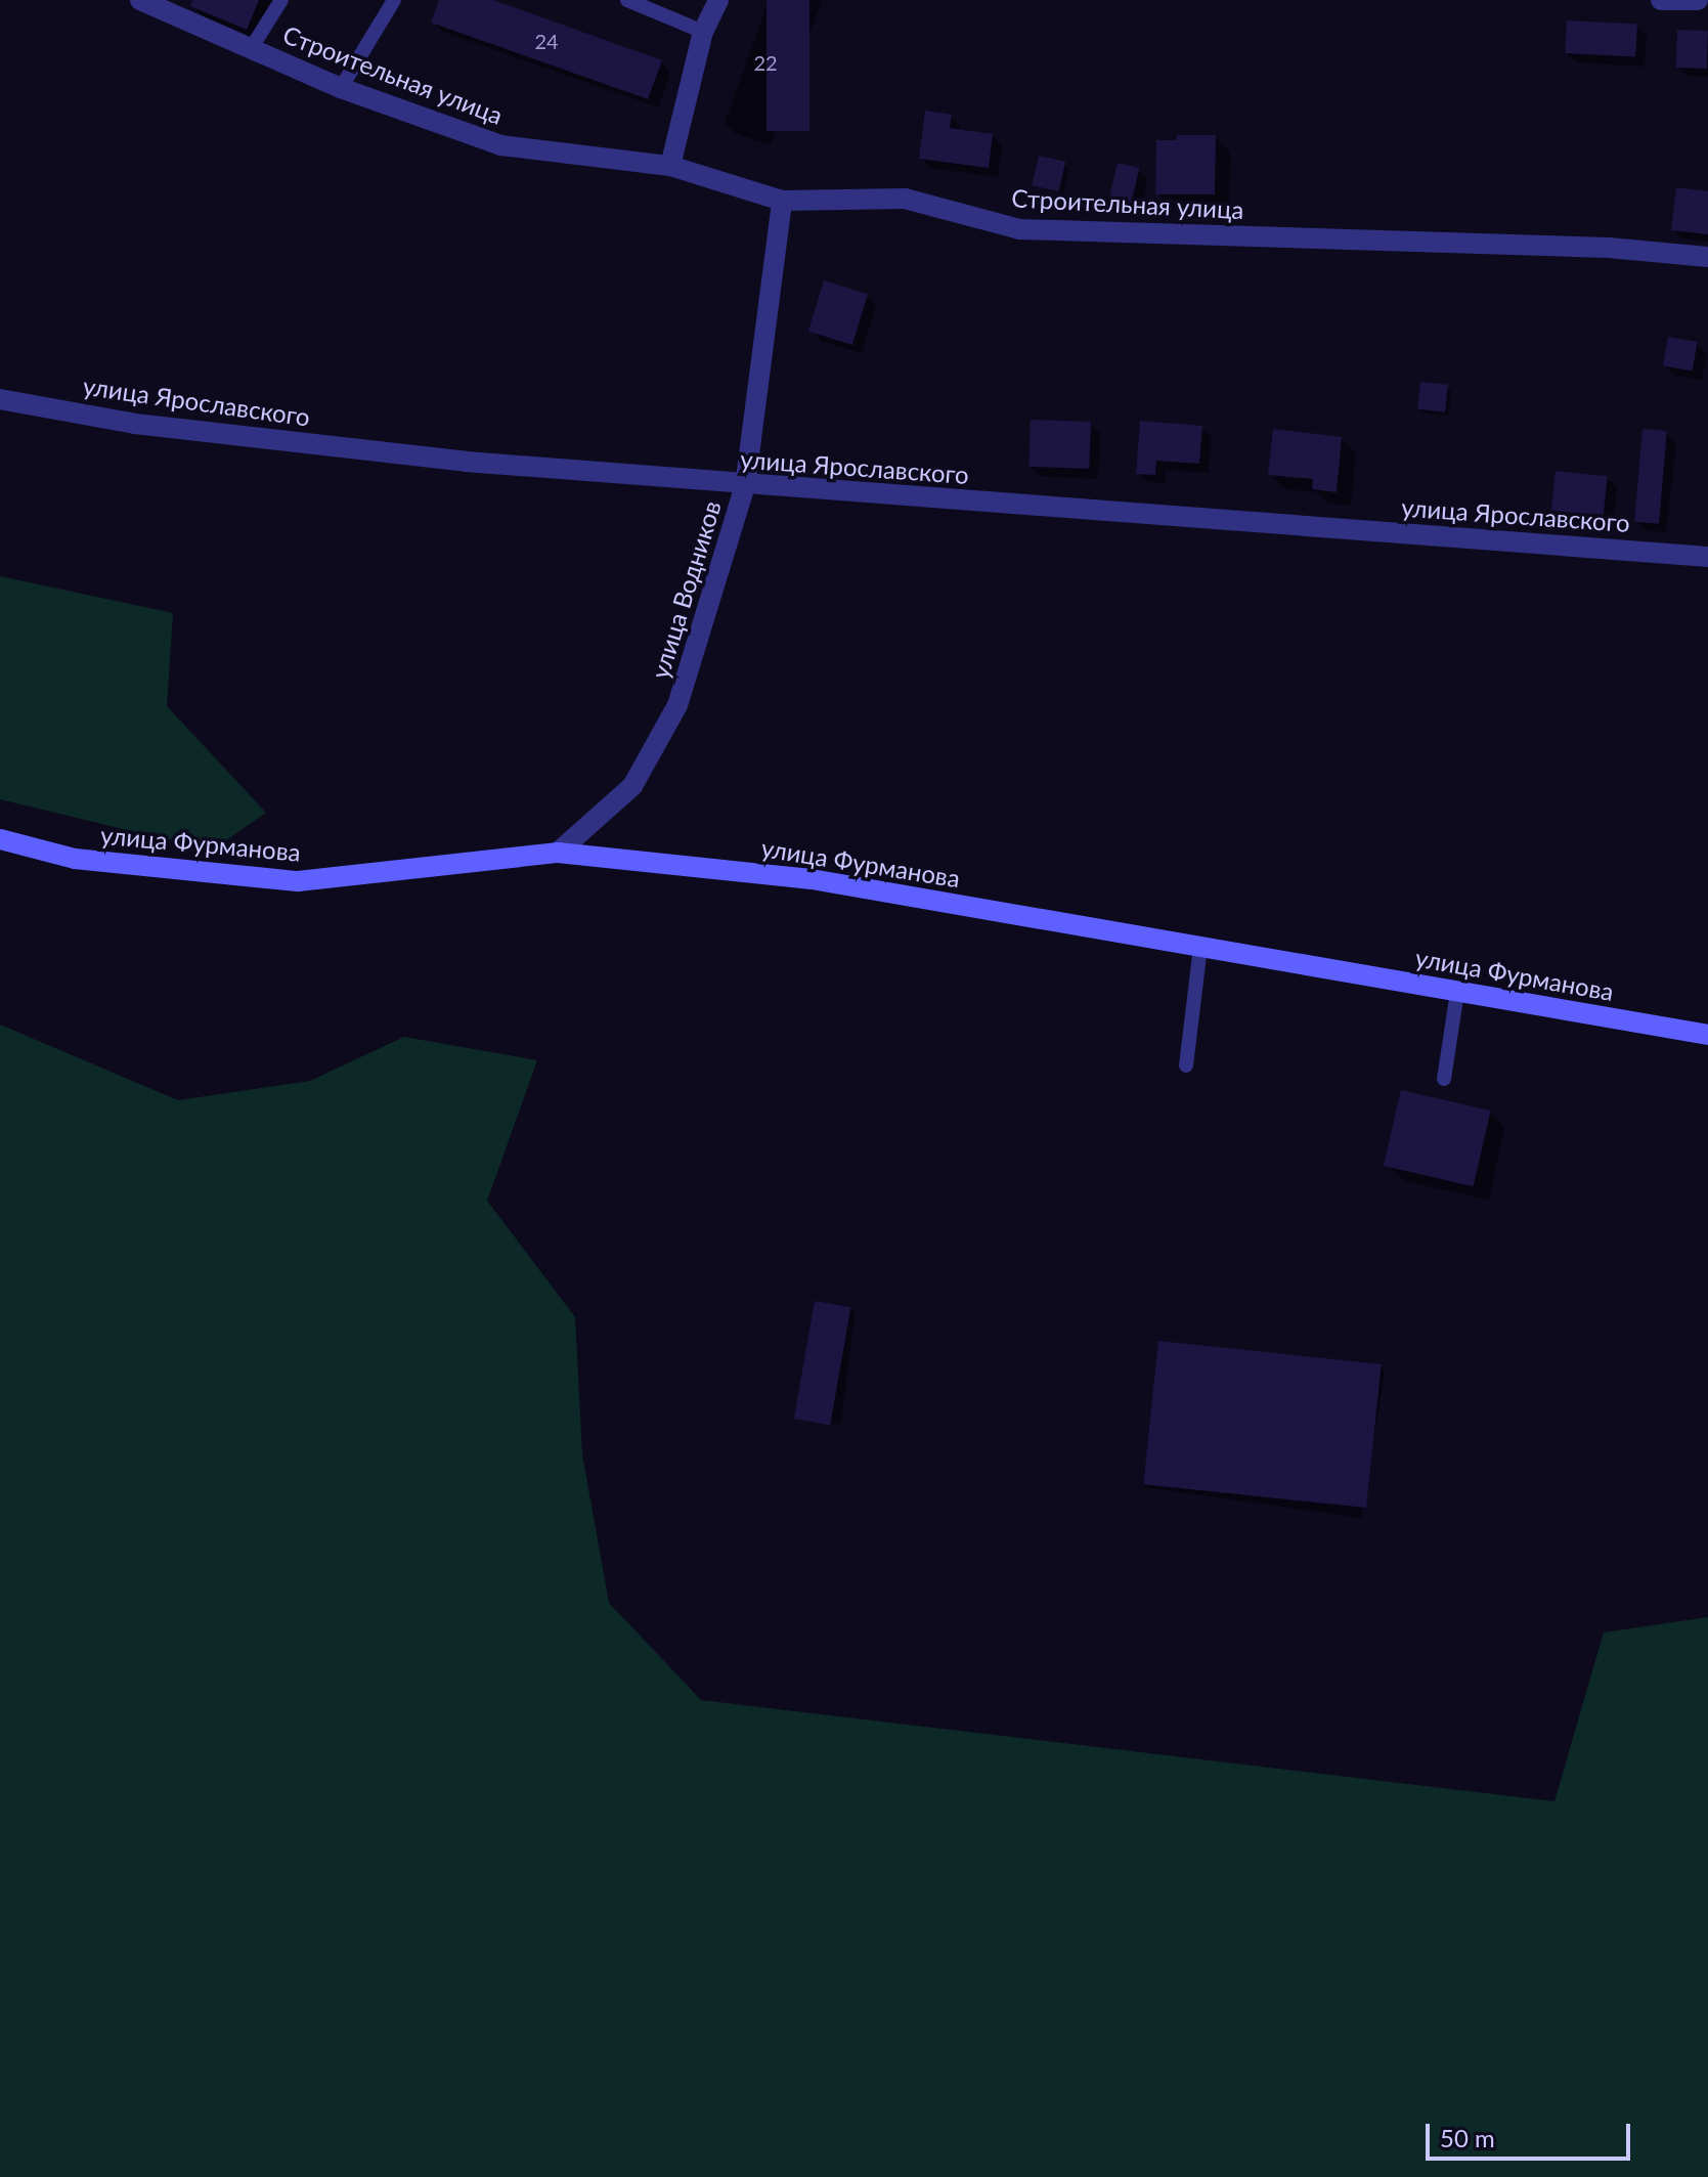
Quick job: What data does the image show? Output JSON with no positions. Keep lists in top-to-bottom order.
{
  "streets": {
    "main road": ["улица Фурманова"],
    "street": ["Строительная улица", "улица Ярославского", "улица Водников"]
  },
  "crossings": [
    ["Строительная улица", "улица Водников"],
    ["улица Ярославского", "улица Водников"],
    ["улица Водников", "улица Фурманова"]
  ],
  "house_numbers": ["24", "22"],
  "scale_bar": "50 m"
}
